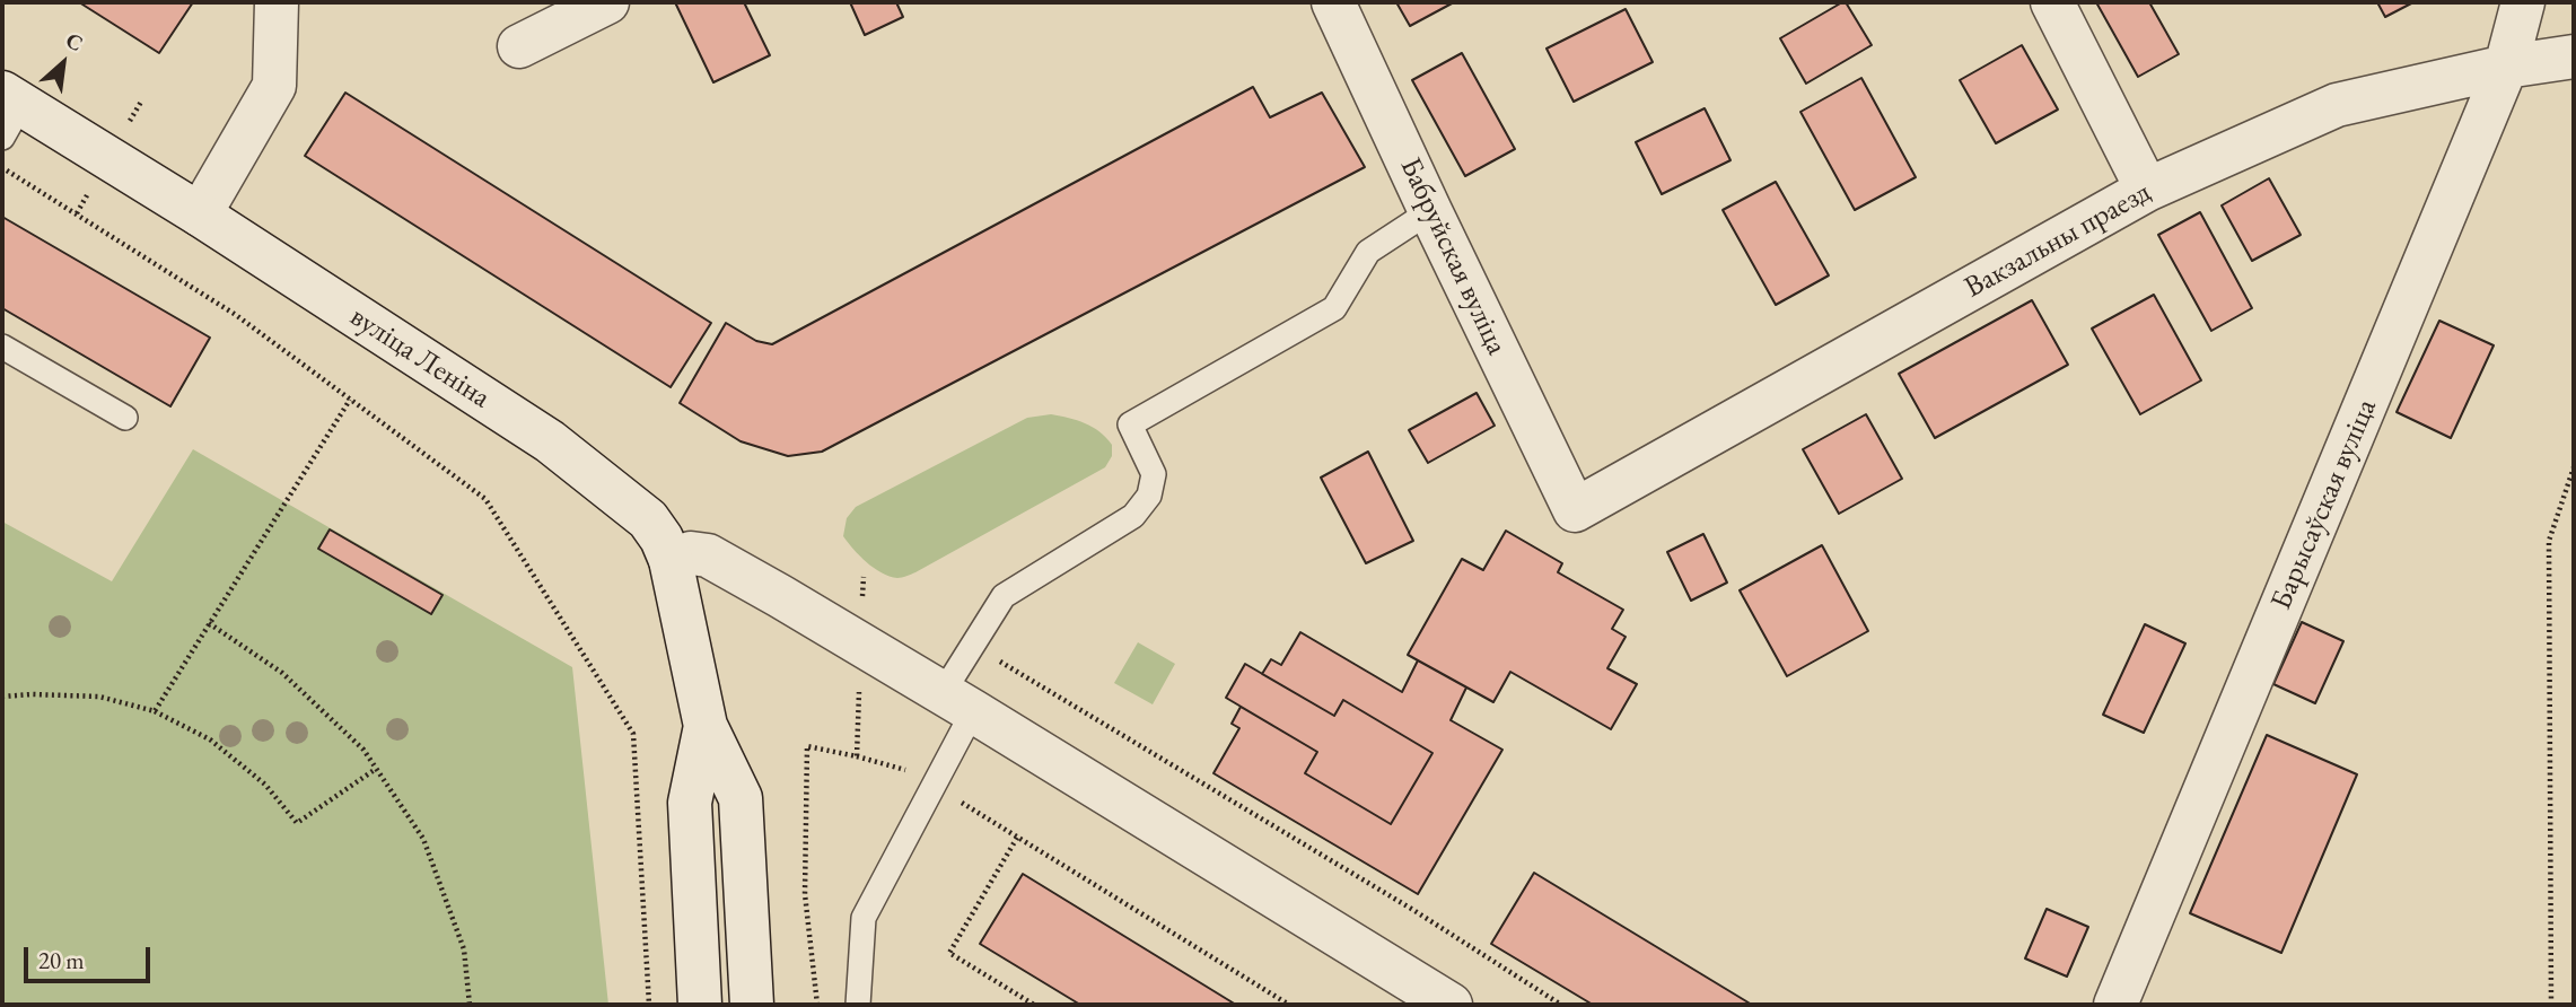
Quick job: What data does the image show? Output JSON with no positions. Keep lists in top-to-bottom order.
{
  "streets": {
    "street": [
      "Вакзальны праезд",
      "Бабруйская вуліца",
      "вуліца Леніна",
      "Барысаўская вуліца"
    ]
  },
  "crossings": [
    ["Вакзальны праезд", "Бабруйская вуліца"],
    ["Вакзальны праезд", "Барысаўская вуліца"]
  ],
  "scale_bar": "20 m",
  "north": "top right"
}
